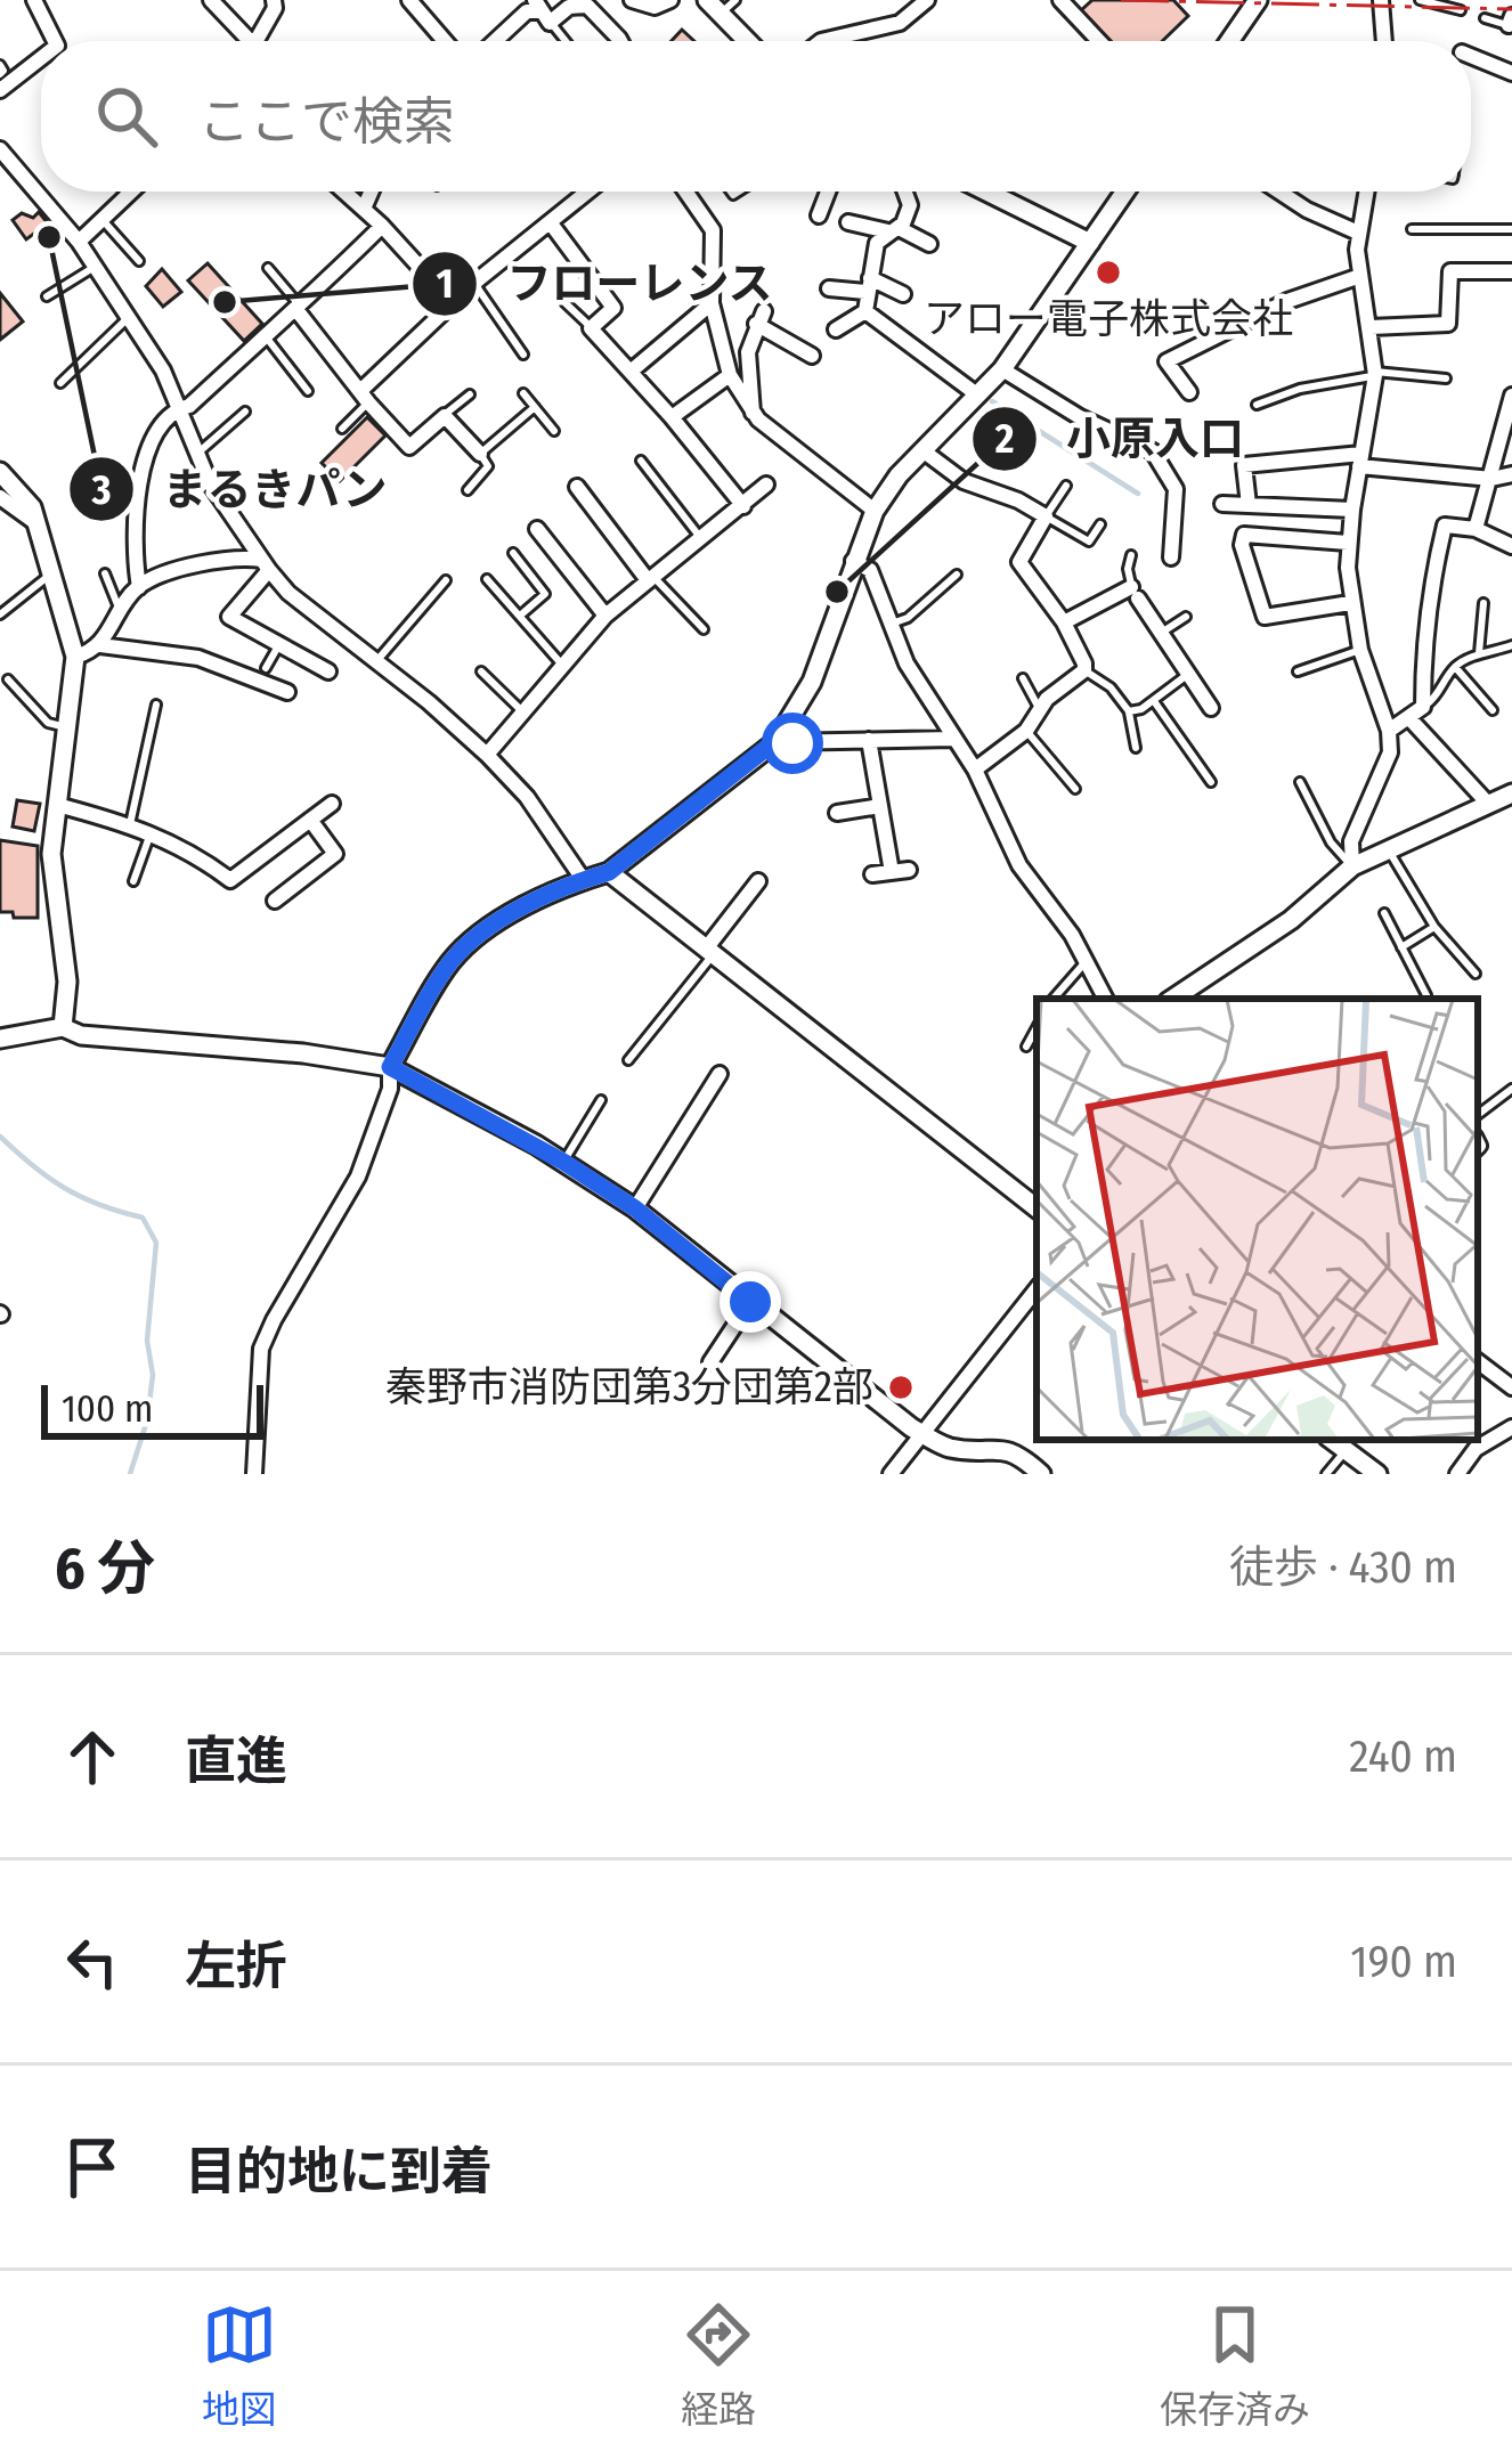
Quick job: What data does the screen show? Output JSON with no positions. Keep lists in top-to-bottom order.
{
  "places": [
    "まるきパン",
    "アロー電子株式会社",
    "フローレンス",
    "小原入口",
    "秦野市消防団第3分団第2部"
  ],
  "scale_bar": "100 m",
  "page": {
    "search": "ここで検索",
    "scale": "100 m",
    "heading": ["6 分", "徒歩 · 430 m"],
    "list": [
      ["直進", "240 m"],
      ["左折", "190 m"],
      "目的地に到着"
    ],
    "nav": ["地図", "経路", "保存済み"]
  }
}
